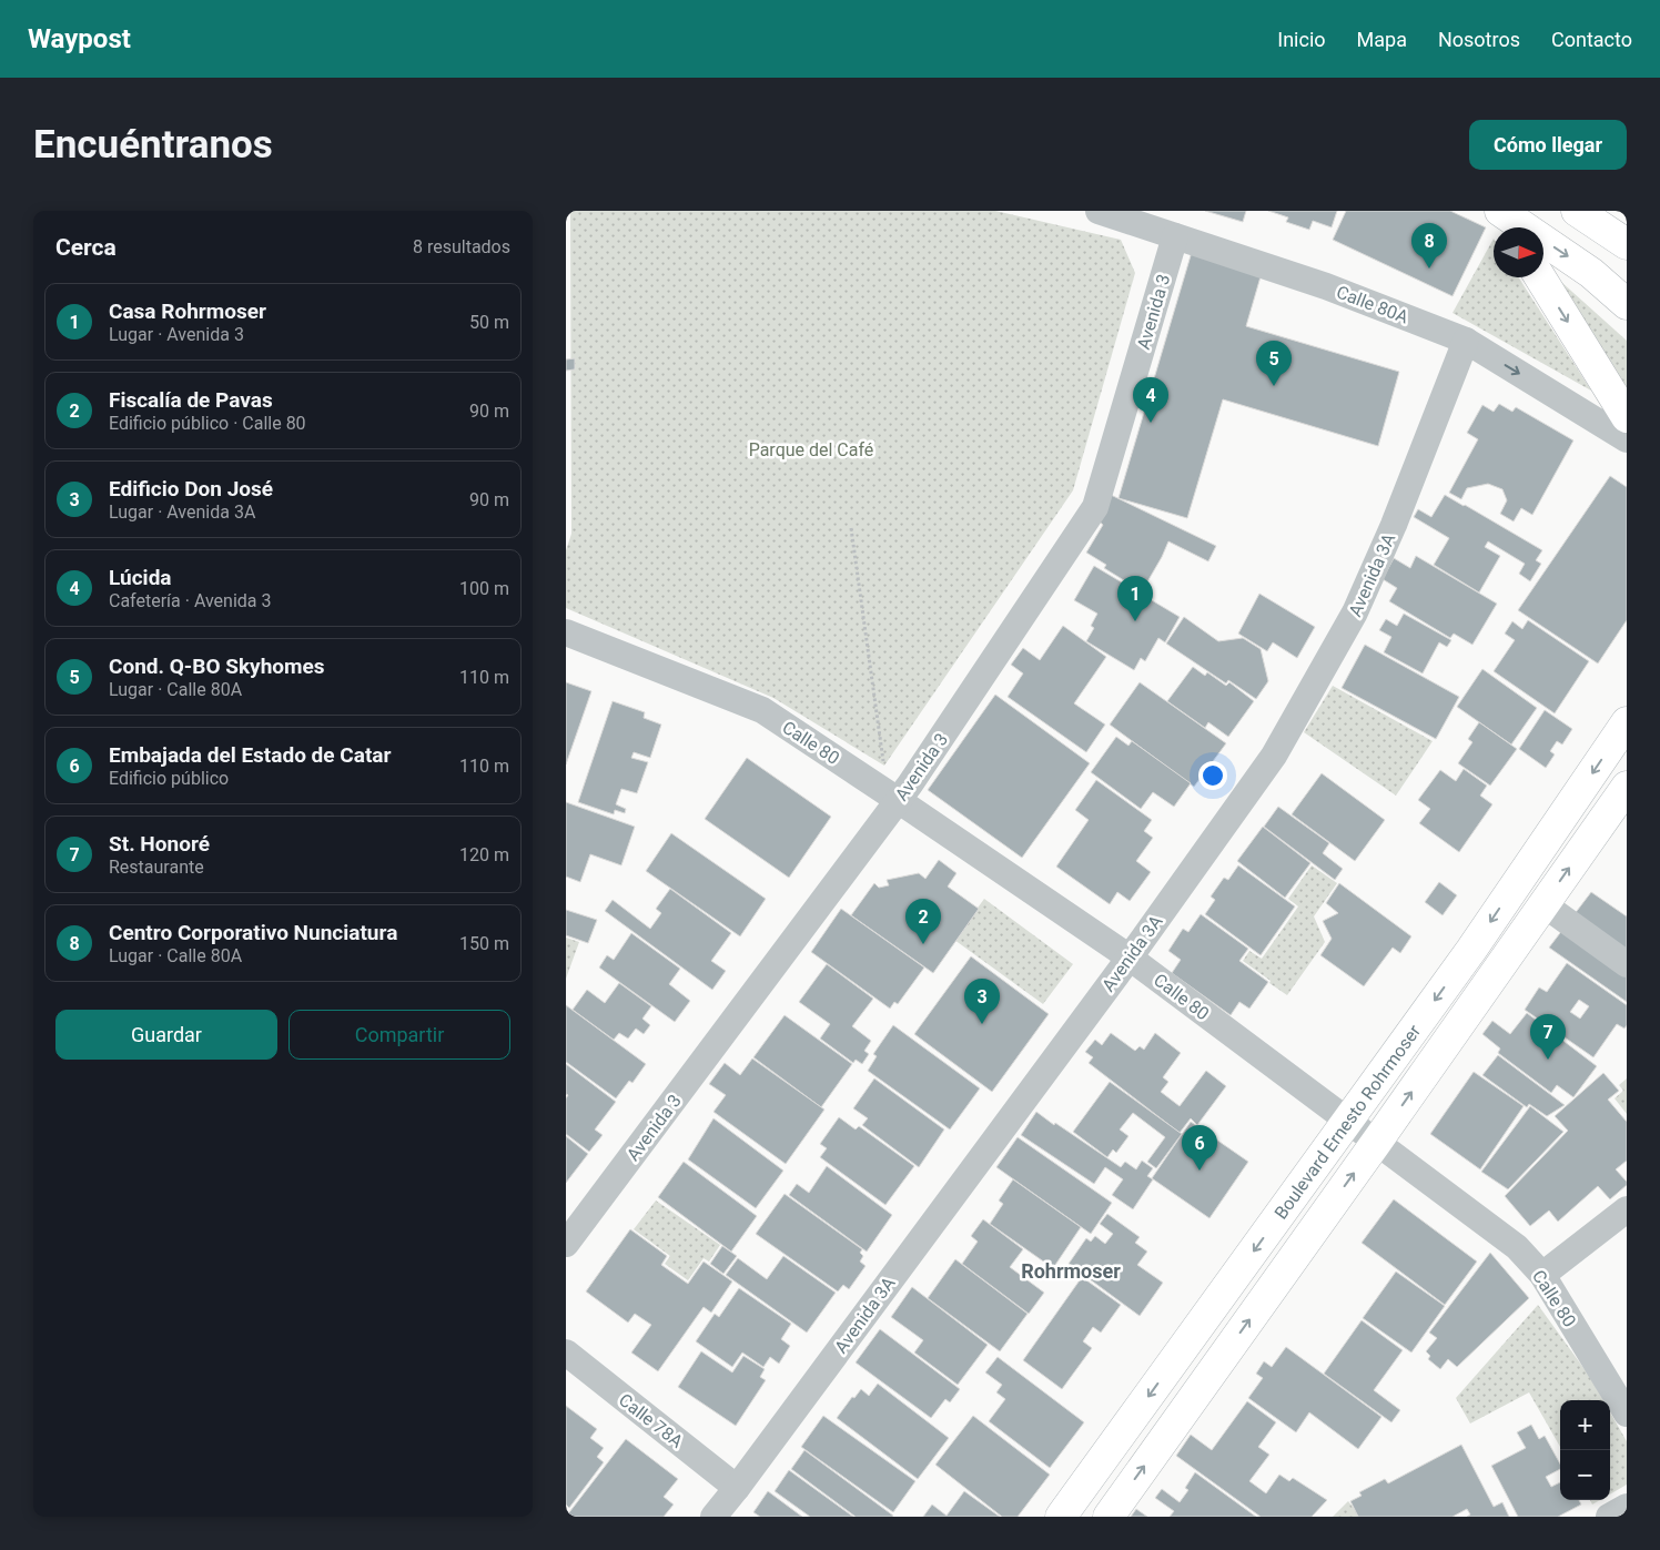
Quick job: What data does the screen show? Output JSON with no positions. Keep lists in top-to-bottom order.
{
  "streets": {
    "main road": ["Boulevard Ernesto Rohrmoser"],
    "street": [
      "Calle 80A",
      "Avenida 3",
      "Avenida 3A",
      "Calle 80",
      "Calle 78A"
    ]
  },
  "crossings": [
    ["Calle 80A", "Avenida 3"],
    ["Calle 80A", "Avenida 3A"],
    ["Avenida 3", "Calle 80"],
    ["Avenida 3A", "Calle 80"],
    ["Avenida 3A", "Calle 78A"],
    ["Calle 80", "Boulevard Ernesto Rohrmoser"]
  ],
  "districts": ["Rohrmoser"],
  "parks": ["Parque del Café"],
  "north": "right",
  "page": {
    "header": "Waypost",
    "nav": [
      "Inicio",
      "Mapa",
      "Nosotros",
      "Contacto"
    ],
    "buttons": [
      "Cómo llegar",
      ["Guardar", "Compartir"]
    ],
    "title": "Encuéntranos",
    "heading": ["Cerca", "8 resultados"],
    "pins": [
      "8",
      "5",
      "4",
      "1",
      "2",
      "3",
      "7",
      "6"
    ],
    "list": [
      {
        "mark": "1",
        "name": "Casa Rohrmoser",
        "note": "Lugar · Avenida 3",
        "value": "50 m"
      },
      {
        "mark": "2",
        "name": "Fiscalía de Pavas",
        "note": "Edificio público · Calle 80",
        "value": "90 m"
      },
      {
        "mark": "3",
        "name": "Edificio Don José",
        "note": "Lugar · Avenida 3A",
        "value": "90 m"
      },
      {
        "mark": "4",
        "name": "Lúcida",
        "note": "Cafetería · Avenida 3",
        "value": "100 m"
      },
      {
        "mark": "5",
        "name": "Cond. Q-BO Skyhomes",
        "note": "Lugar · Calle 80A",
        "value": "110 m"
      },
      {
        "mark": "6",
        "name": "Embajada del Estado de Catar",
        "note": "Edificio público",
        "value": "110 m"
      },
      {
        "mark": "7",
        "name": "St. Honoré",
        "note": "Restaurante",
        "value": "120 m"
      },
      {
        "mark": "8",
        "name": "Centro Corporativo Nunciatura",
        "note": "Lugar · Calle 80A",
        "value": "150 m"
      }
    ],
    "map_buttons": ["+", "−"]
  }
}
